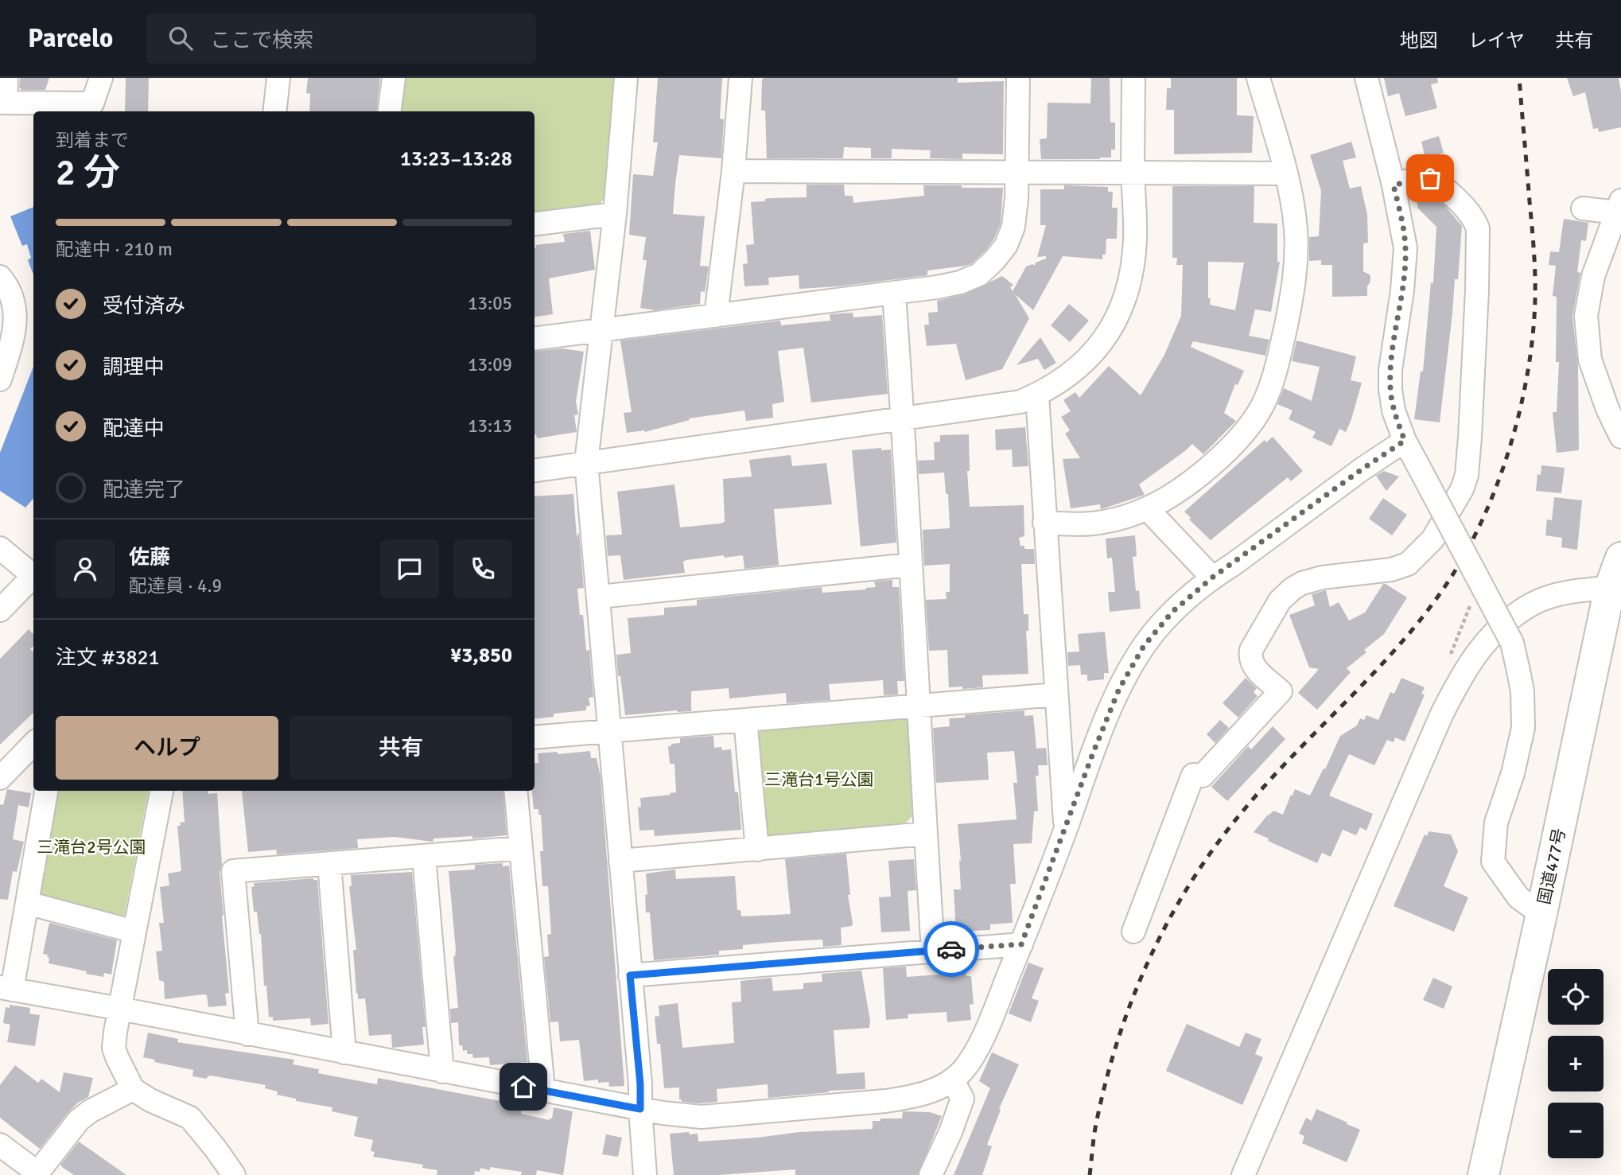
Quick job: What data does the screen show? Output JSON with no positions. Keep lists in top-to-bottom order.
{
  "streets": {
    "highway": ["国道477号"]
  },
  "parks": ["三滝台1号公園", "三滝台2号公園"],
  "page": {
    "header": "Parcelo",
    "search": "ここで検索",
    "nav": ["地図", "レイヤ", "共有"],
    "heading": ["2 分", "到着まで", "13:23–13:28"],
    "panel": [
      "佐藤",
      "配達員 · 4.9",
      "注文 #3821",
      "¥3,850"
    ],
    "bar": "配達中 · 210 m",
    "list": [
      ["受付済み", "13:05"],
      ["調理中", "13:09"],
      ["配達中", "13:13"],
      "配達完了"
    ],
    "buttons": ["ヘルプ", "共有"],
    "map_buttons": ["+", "−"]
  }
}
